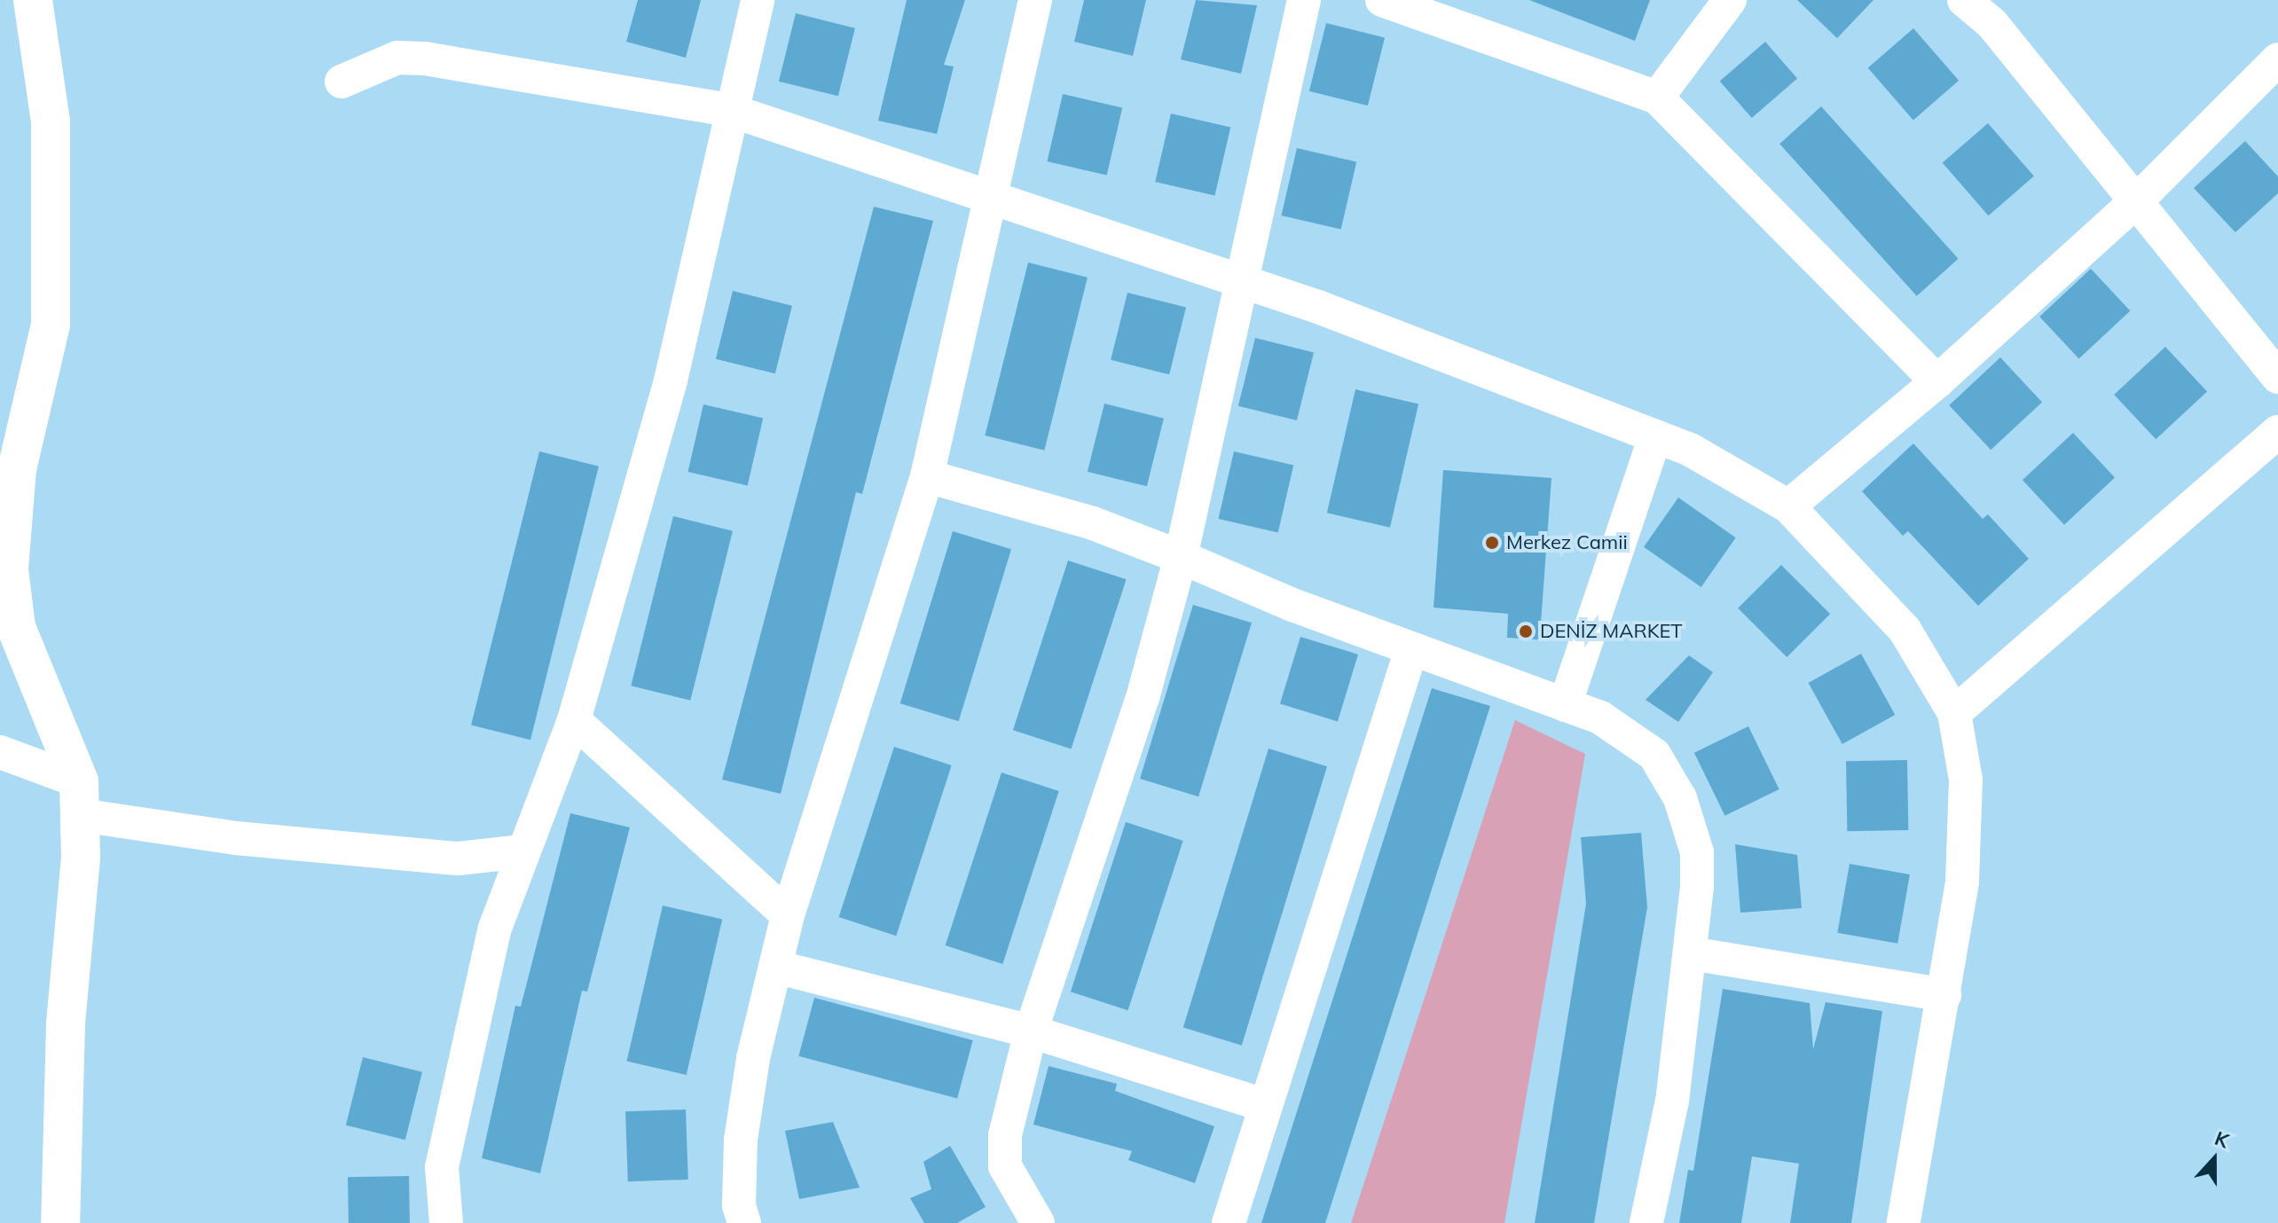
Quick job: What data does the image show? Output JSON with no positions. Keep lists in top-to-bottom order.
{
  "places": ["Merkez Camii", "DENİZ MARKET"],
  "north": "top"
}
